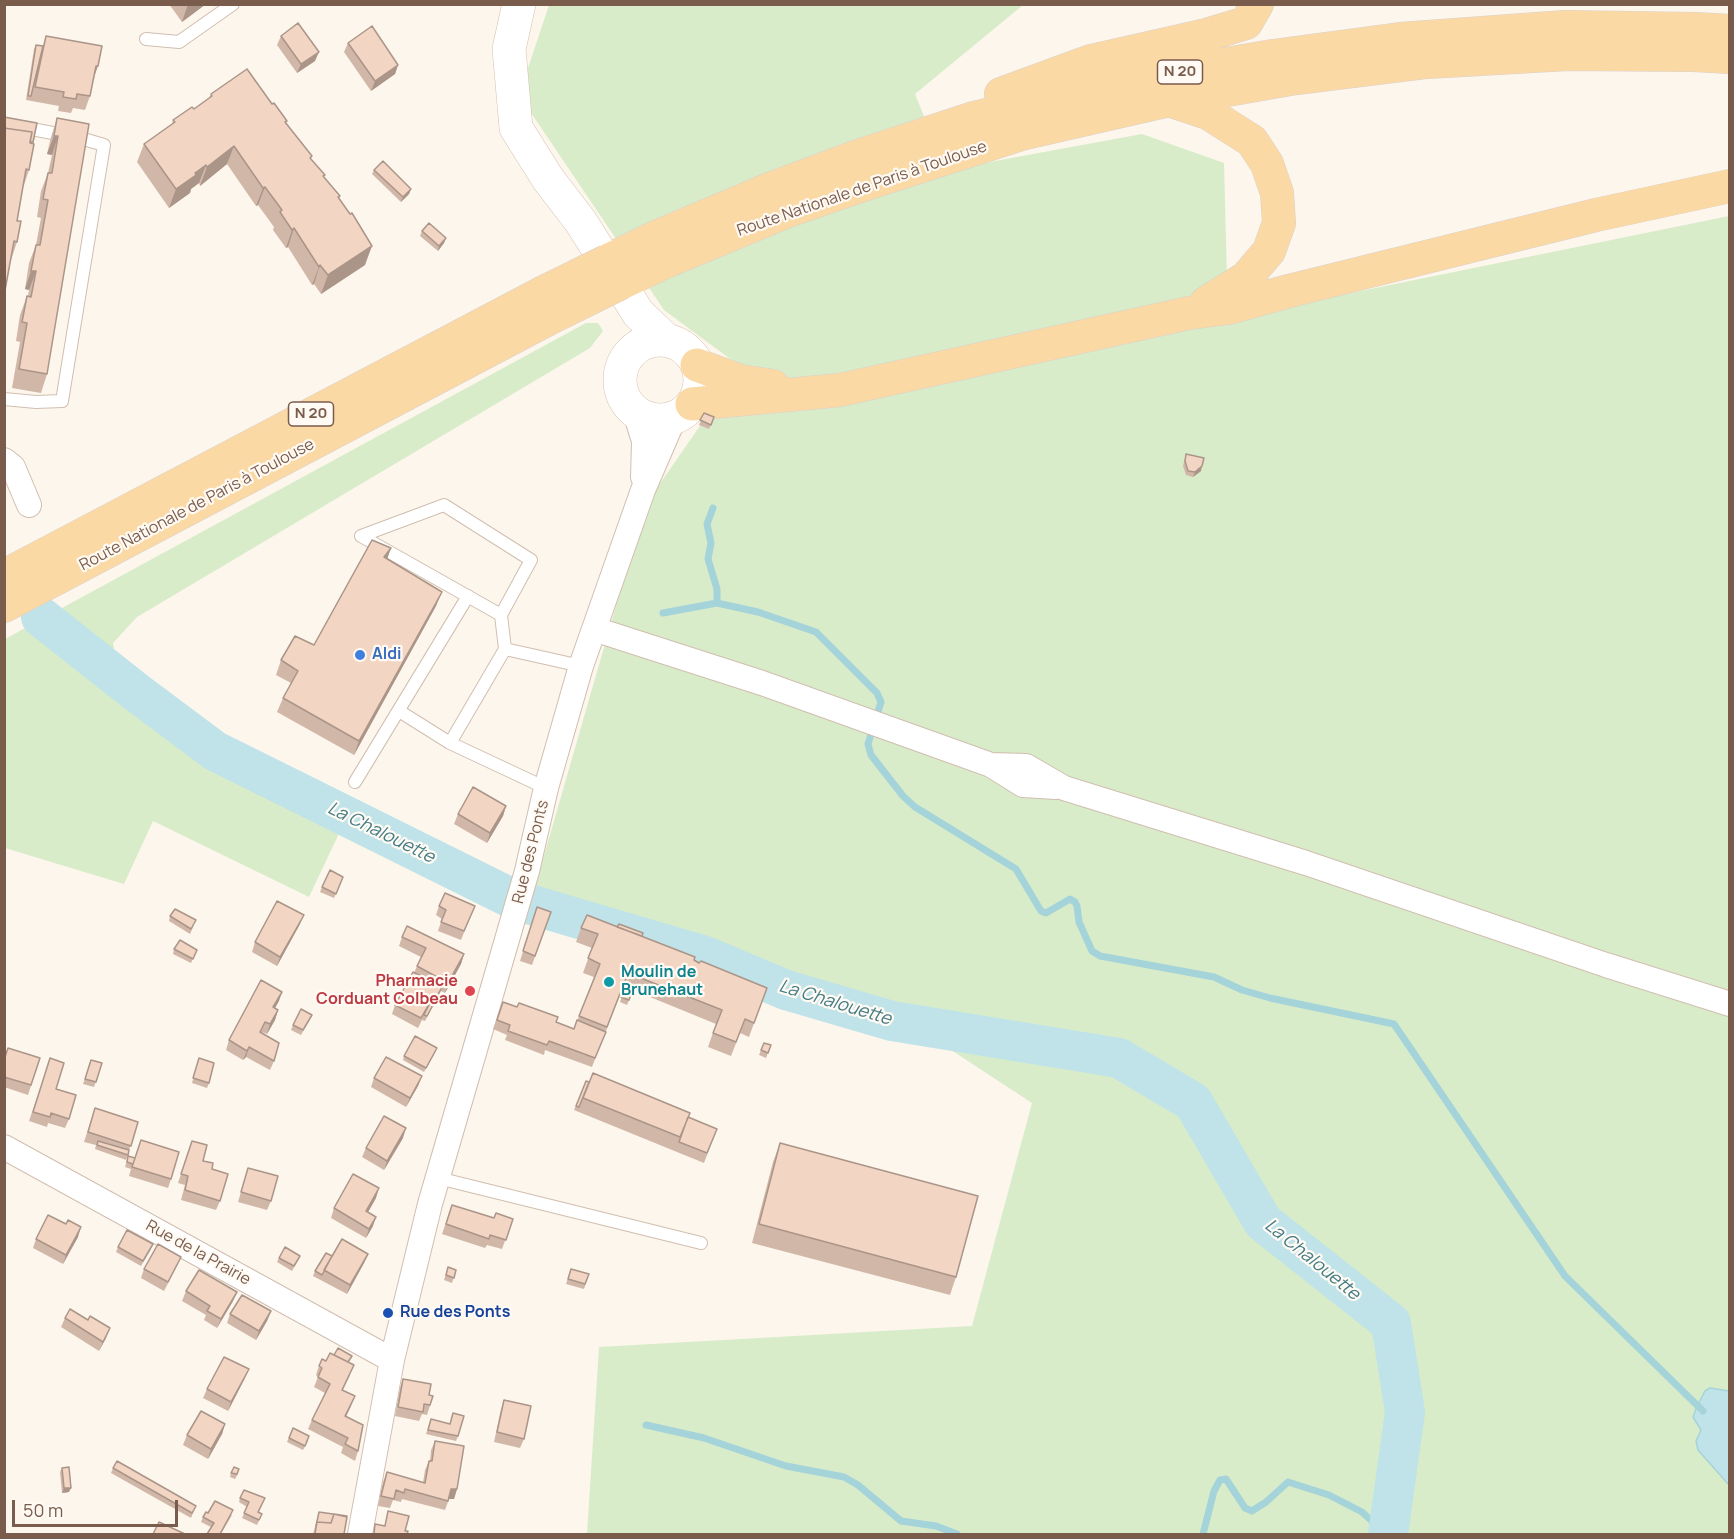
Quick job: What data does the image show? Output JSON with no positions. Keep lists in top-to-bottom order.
{
  "streets": {
    "main road": ["N 20", "Route Nationale de Paris à Toulouse"],
    "street": ["Rue des Ponts", "Rue de la Prairie"]
  },
  "crossings": [
    ["Rue des Ponts", "Rue de la Prairie"]
  ],
  "water": ["La Chalouette"],
  "places": [
    "Aldi",
    "Moulin de Brunehaut",
    "Pharmacie Corduant Colbeau",
    "Rue des Ponts"
  ],
  "scale_bar": "50 m"
}
